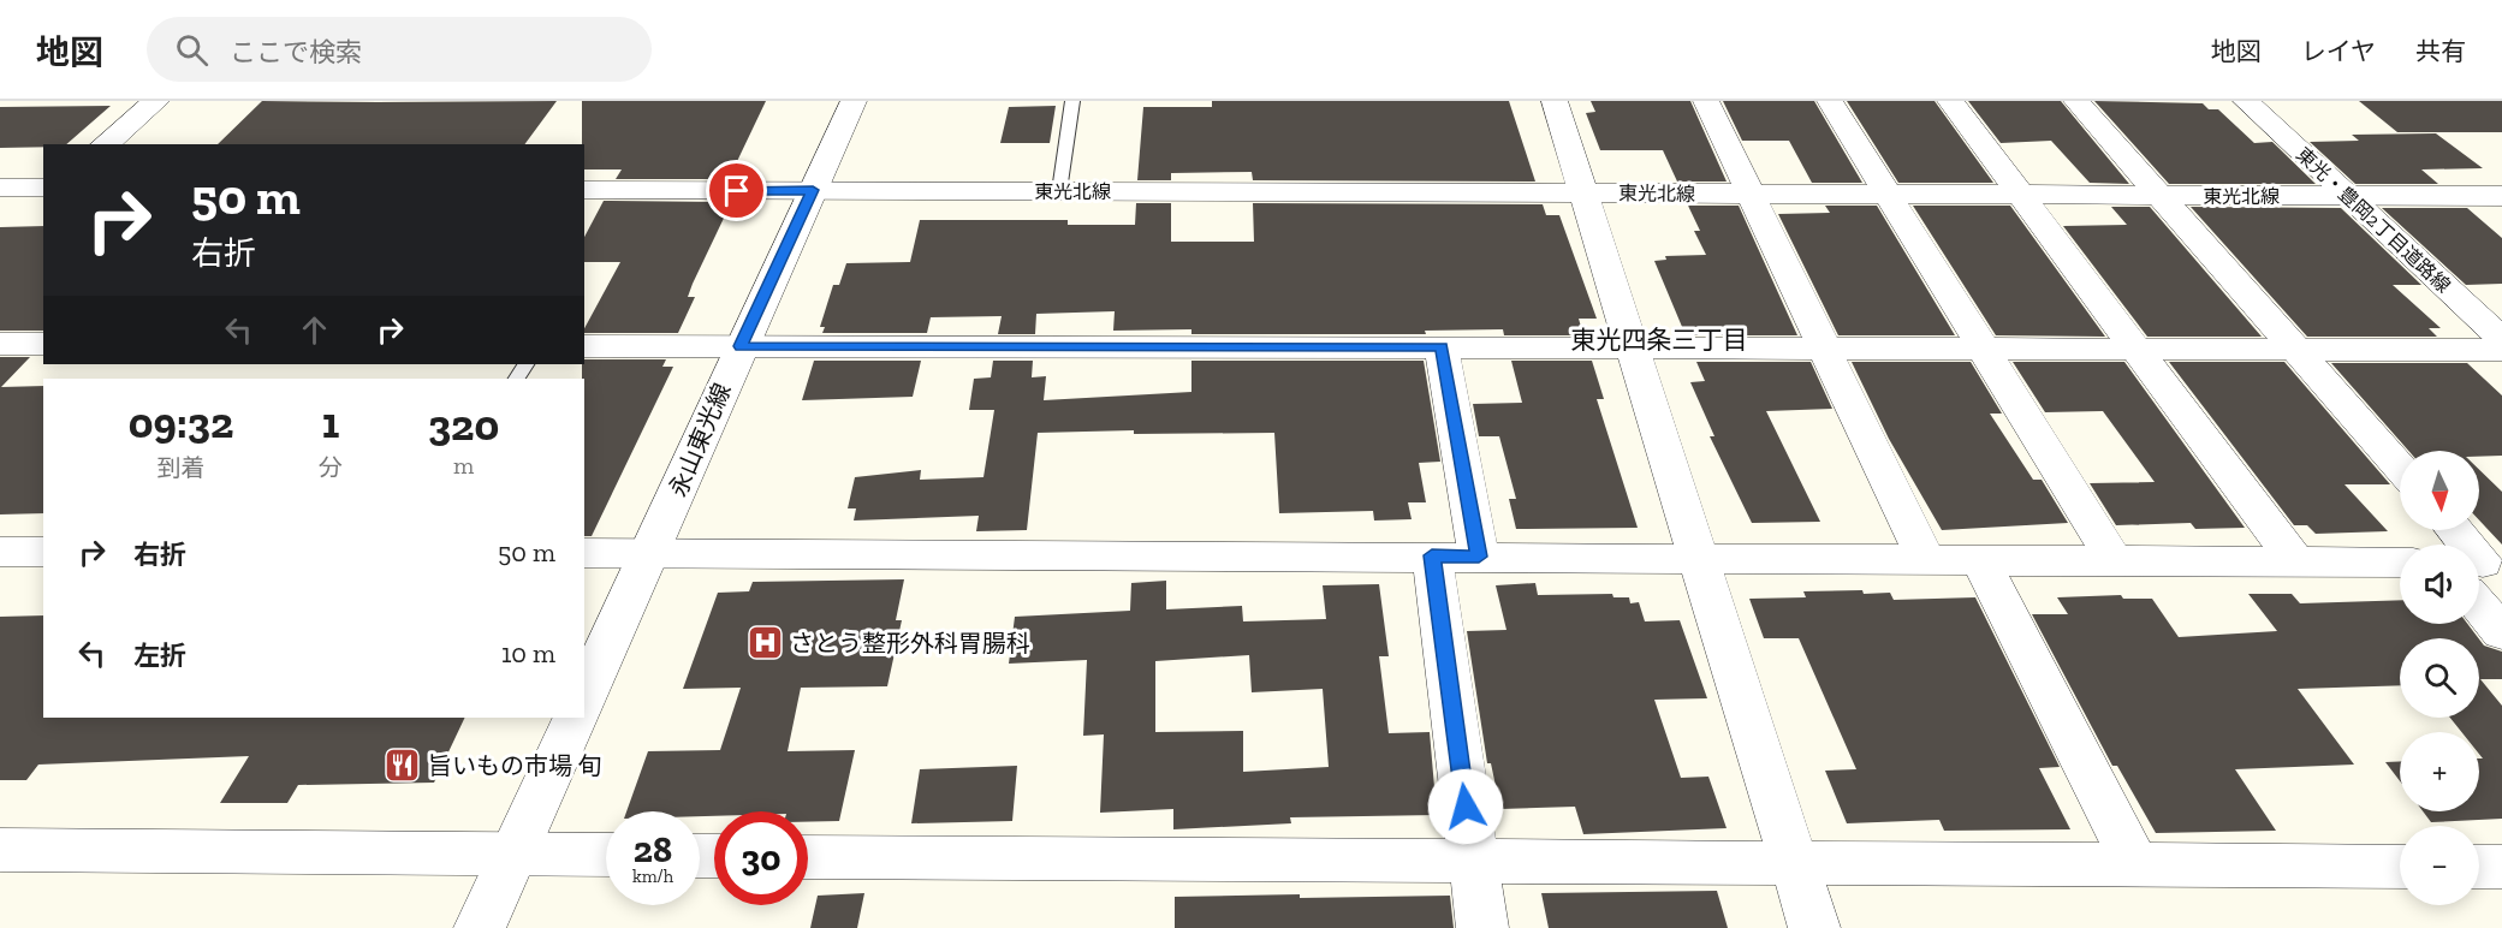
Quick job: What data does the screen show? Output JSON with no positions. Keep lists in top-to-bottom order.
{
  "streets": {
    "street": ["東光北線", "東光・豊岡2丁目道路線", "永山東光線"]
  },
  "crossings": [
    ["東光北線", "東光・豊岡2丁目道路線"],
    ["東光北線", "永山東光線"]
  ],
  "districts": ["東光四条三丁目"],
  "places": {
    "hospital": ["さとう整形外科胃腸科"],
    "restaurant": ["旨いもの市場 旬"]
  },
  "north": "bottom",
  "page": {
    "header": "地図",
    "search": "ここで検索",
    "nav": ["地図", "レイヤ", "共有"],
    "turn": ["50 m", "右折"],
    "eta": [
      "09:32",
      "到着",
      "1",
      "分",
      "320",
      "m"
    ],
    "map_buttons": ["+", "−"],
    "list": [
      {
        "name": "右折",
        "value": "50 m"
      },
      {
        "name": "左折",
        "value": "10 m"
      }
    ],
    "speed": "28 km/h",
    "limit": "30"
  }
}
